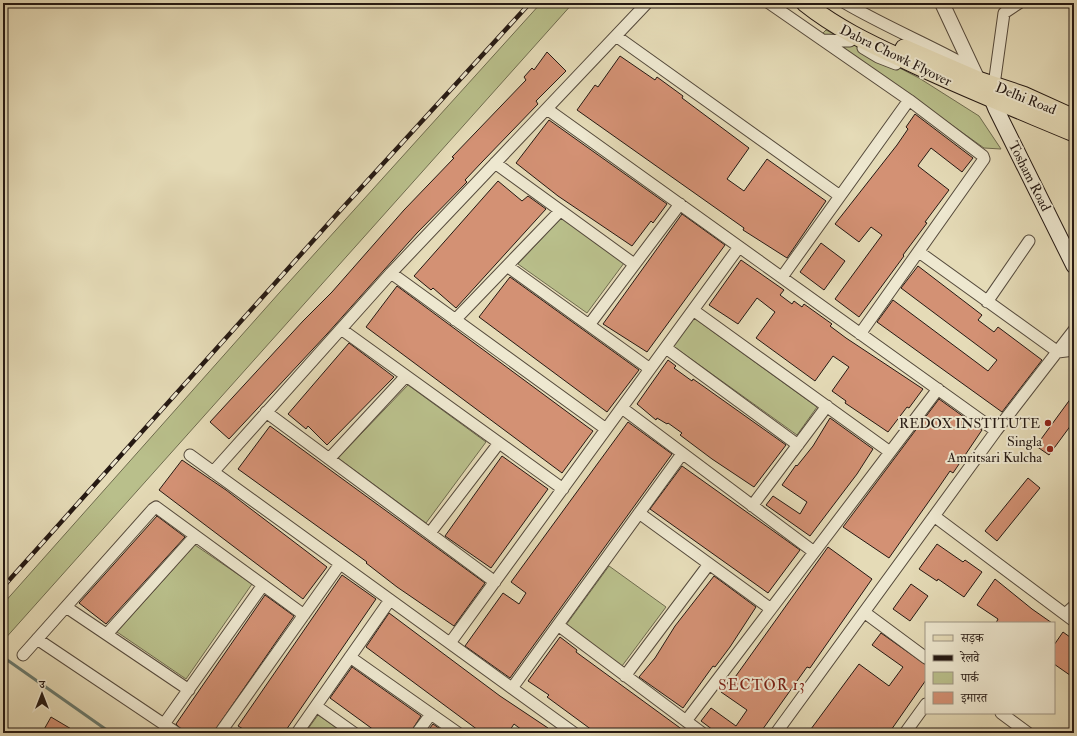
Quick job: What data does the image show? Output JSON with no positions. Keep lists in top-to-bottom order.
{
  "streets": {
    "main road": ["Dabra Chowk Flyover", "Delhi Road", "Tosham Road"]
  },
  "crossings": [
    ["Dabra Chowk Flyover", "Delhi Road"],
    ["Dabra Chowk Flyover", "Tosham Road"],
    ["Delhi Road", "Tosham Road"]
  ],
  "districts": ["SECTOR 13"],
  "places": ["REDOX INSTITUTE", "Singla Amritsari Kulcha"],
  "legend": [
    "सड़क",
    "रेलवे",
    "पार्क",
    "इमारत"
  ],
  "north": "top"
}
